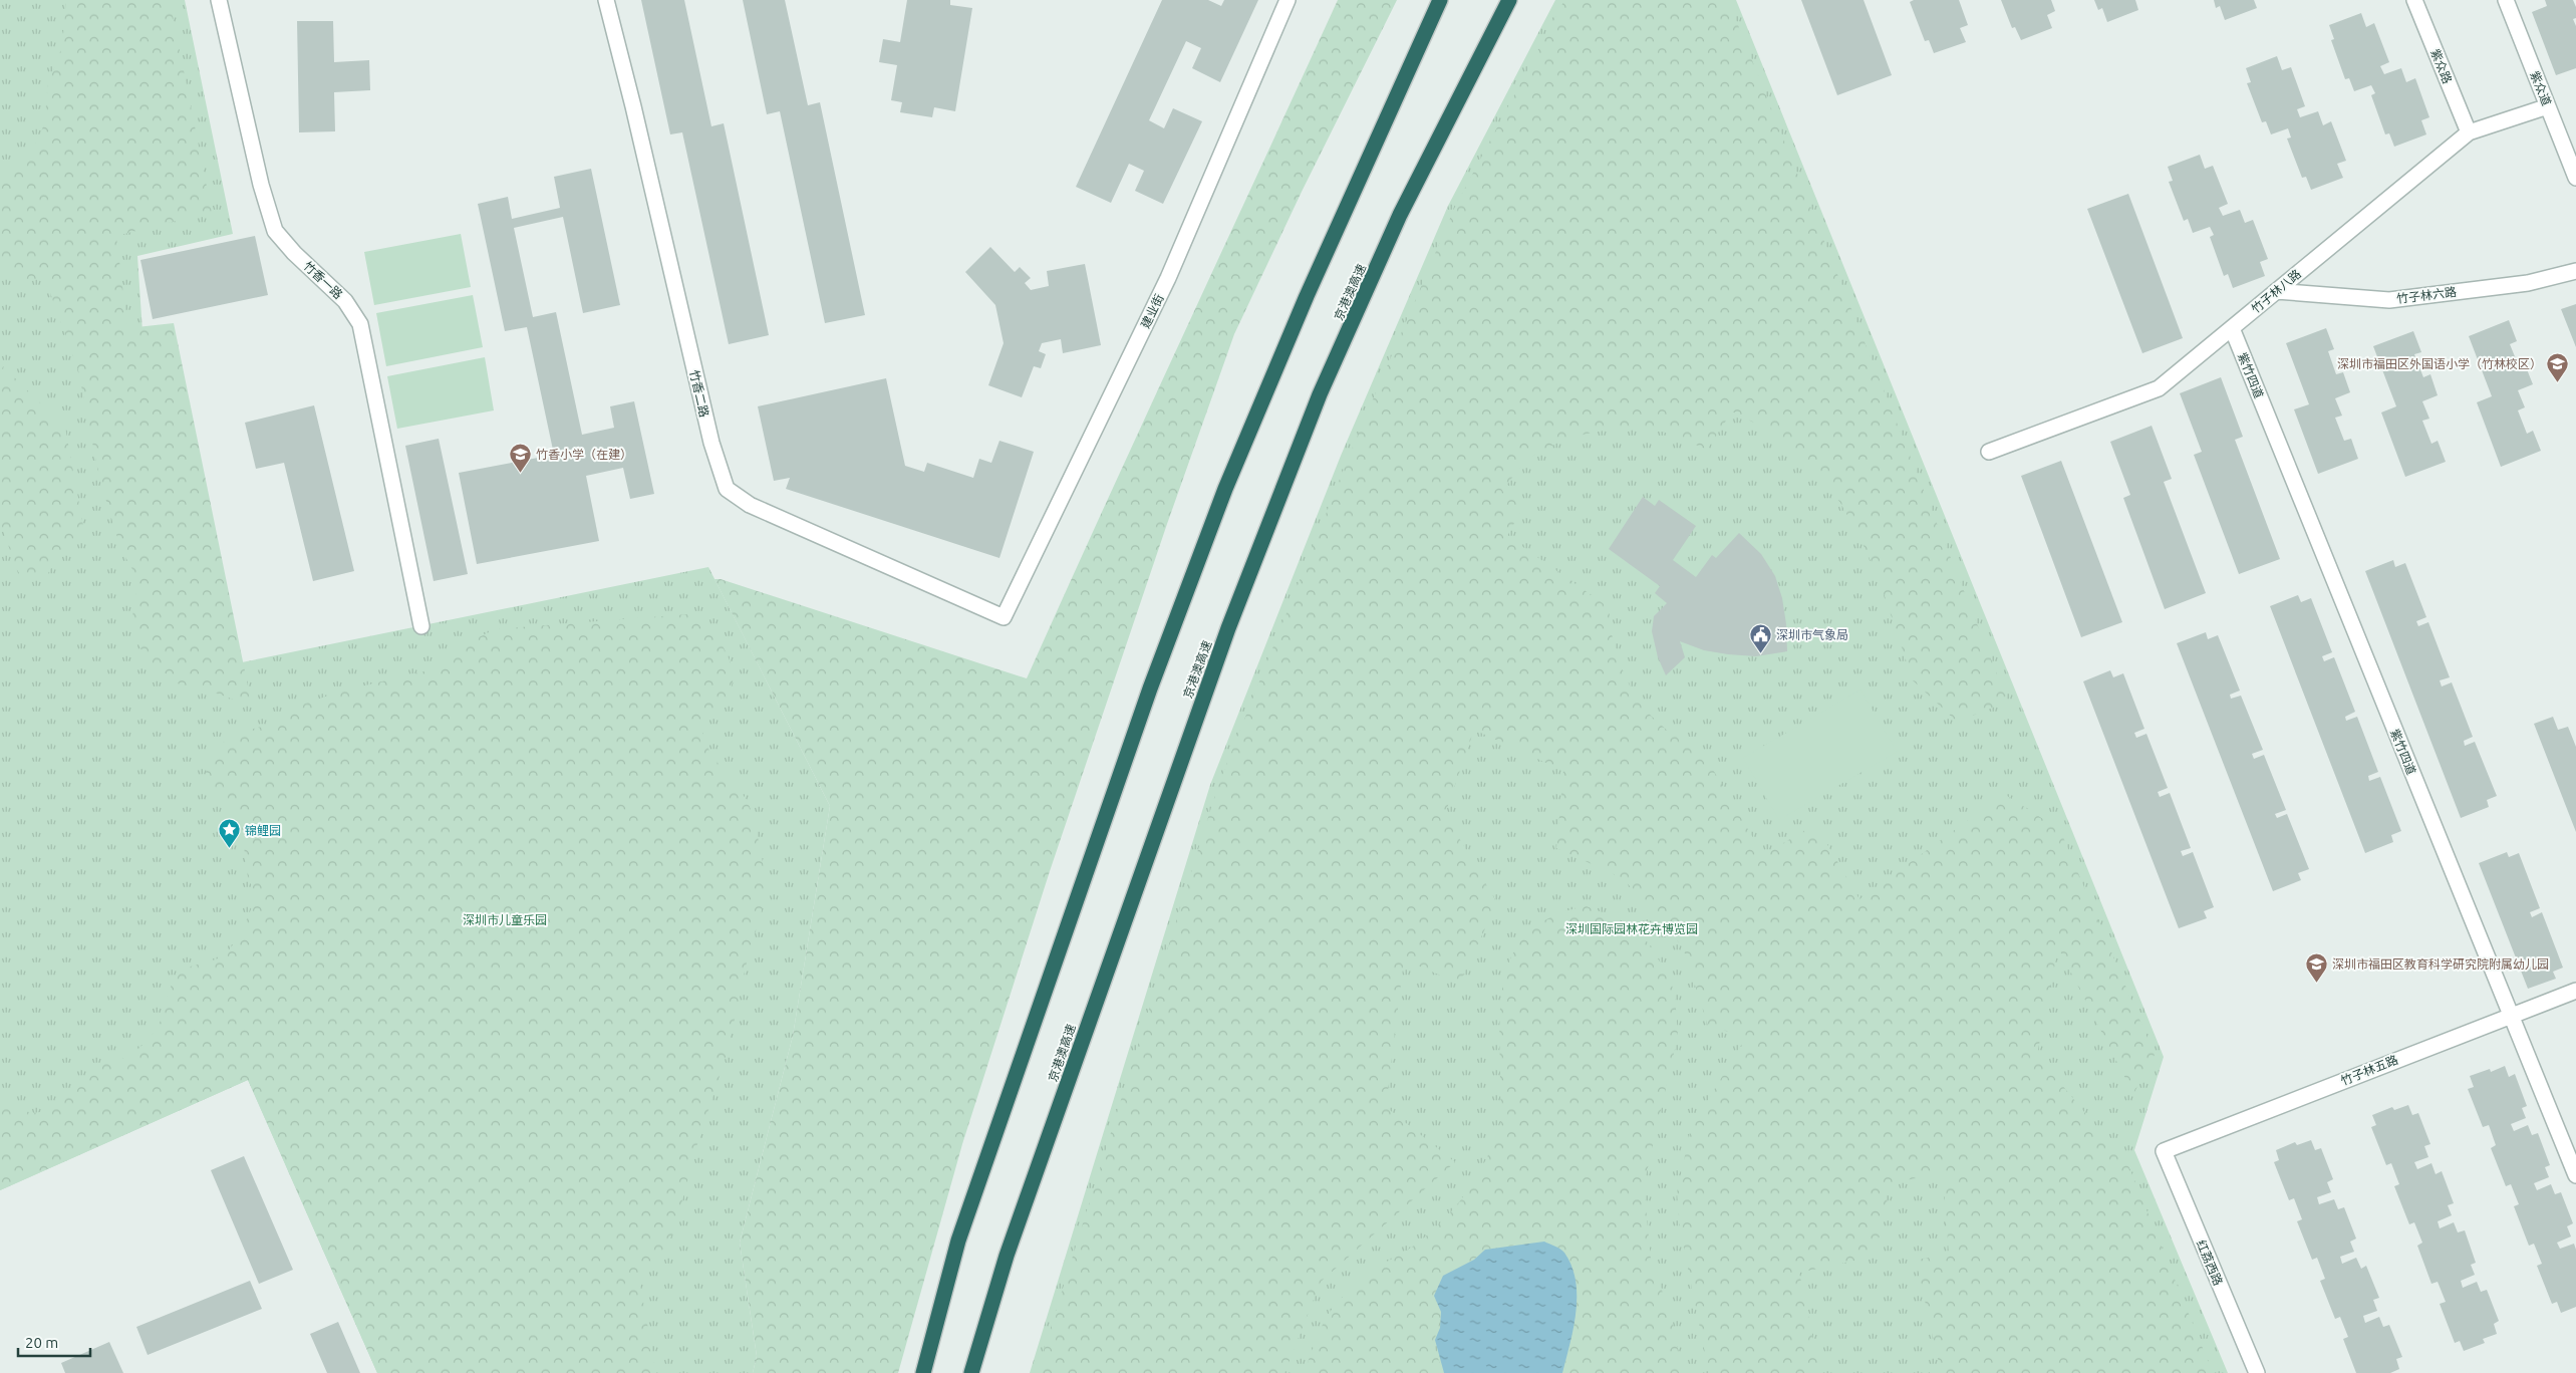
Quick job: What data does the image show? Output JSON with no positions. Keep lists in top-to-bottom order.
{
  "streets": {
    "highway": ["京港澳高速"],
    "street": [
      "紫众路",
      "紫众道",
      "竹香一路",
      "竹子林八路",
      "竹子林六路",
      "建业街",
      "紫竹四道",
      "竹香二路",
      "竹子林五路",
      "红荔西路"
    ]
  },
  "crossings": [
    ["紫众路", "竹子林八路"],
    ["紫众道", "竹子林八路"],
    ["竹子林八路", "竹子林六路"],
    ["竹子林八路", "紫竹四道"],
    ["建业街", "竹香二路"],
    ["紫竹四道", "竹子林五路"],
    ["竹子林五路", "红荔西路"]
  ],
  "parks": ["深圳市儿童乐园", "深圳国际园林花卉博览园"],
  "places": {
    "school or university": ["深圳市福田区外国语小学（竹林校区）", "竹香小学（在建）", "深圳市福田区教育科学研究院附属幼儿园"],
    "public building": ["深圳市气象局"],
    "place": ["锦鲤园"]
  },
  "scale_bar": "20 m"
}
